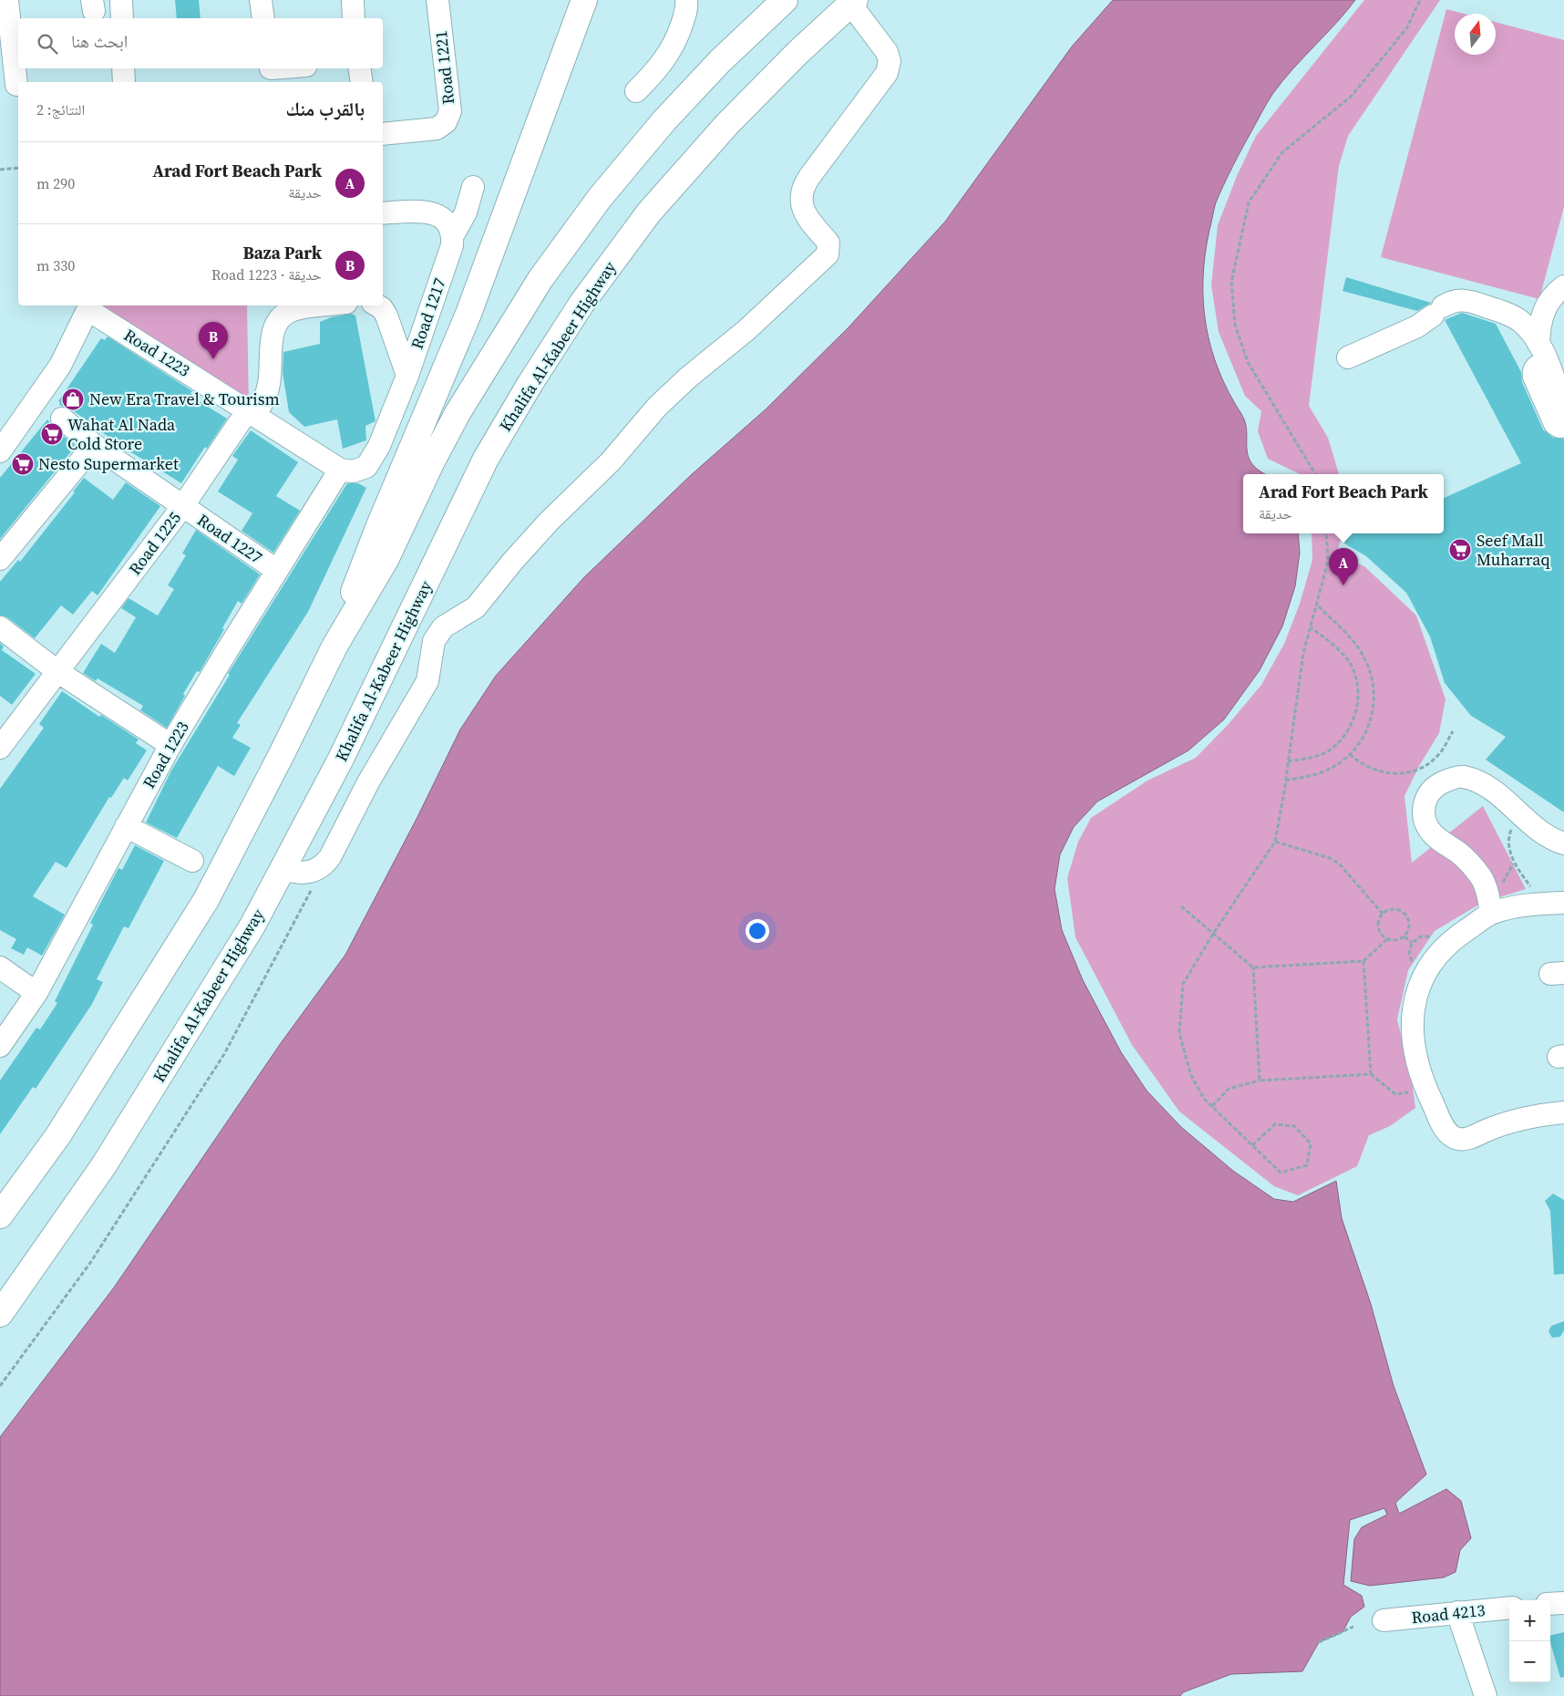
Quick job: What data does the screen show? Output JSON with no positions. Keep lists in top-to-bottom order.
{
  "streets": {
    "main road": ["Khalifa Al-Kabeer Highway"],
    "street": [
      "Road 1221",
      "Road 1217",
      "Road 1223",
      "Road 1227",
      "Road 1225",
      "Road 4213"
    ]
  },
  "crossings": [
    ["Road 1217", "Road 1223"],
    ["Road 1223", "Road 1227"],
    ["Road 1223", "Road 1225"],
    ["Road 1227", "Road 1225"]
  ],
  "places": {
    "shop": ["New Era Travel & Tourism"],
    "supermarket": ["Wahat Al Nada Cold Store", "Nesto Supermarket", "Seef Mall Muharraq"]
  },
  "north": "top",
  "page": {
    "search": "ابحث هنا",
    "heading": ["بالقرب منك", "النتائج: 2"],
    "list": [
      {
        "mark": "A",
        "name": "Arad Fort Beach Park",
        "note": "حديقة",
        "value": "290 m"
      },
      {
        "mark": "B",
        "name": "Baza Park",
        "note": "حديقة · Road 1223",
        "value": "330 m"
      }
    ],
    "pins": ["B", "A"],
    "popup": ["Arad Fort Beach Park", "حديقة"],
    "map_buttons": ["+", "−"]
  }
}
